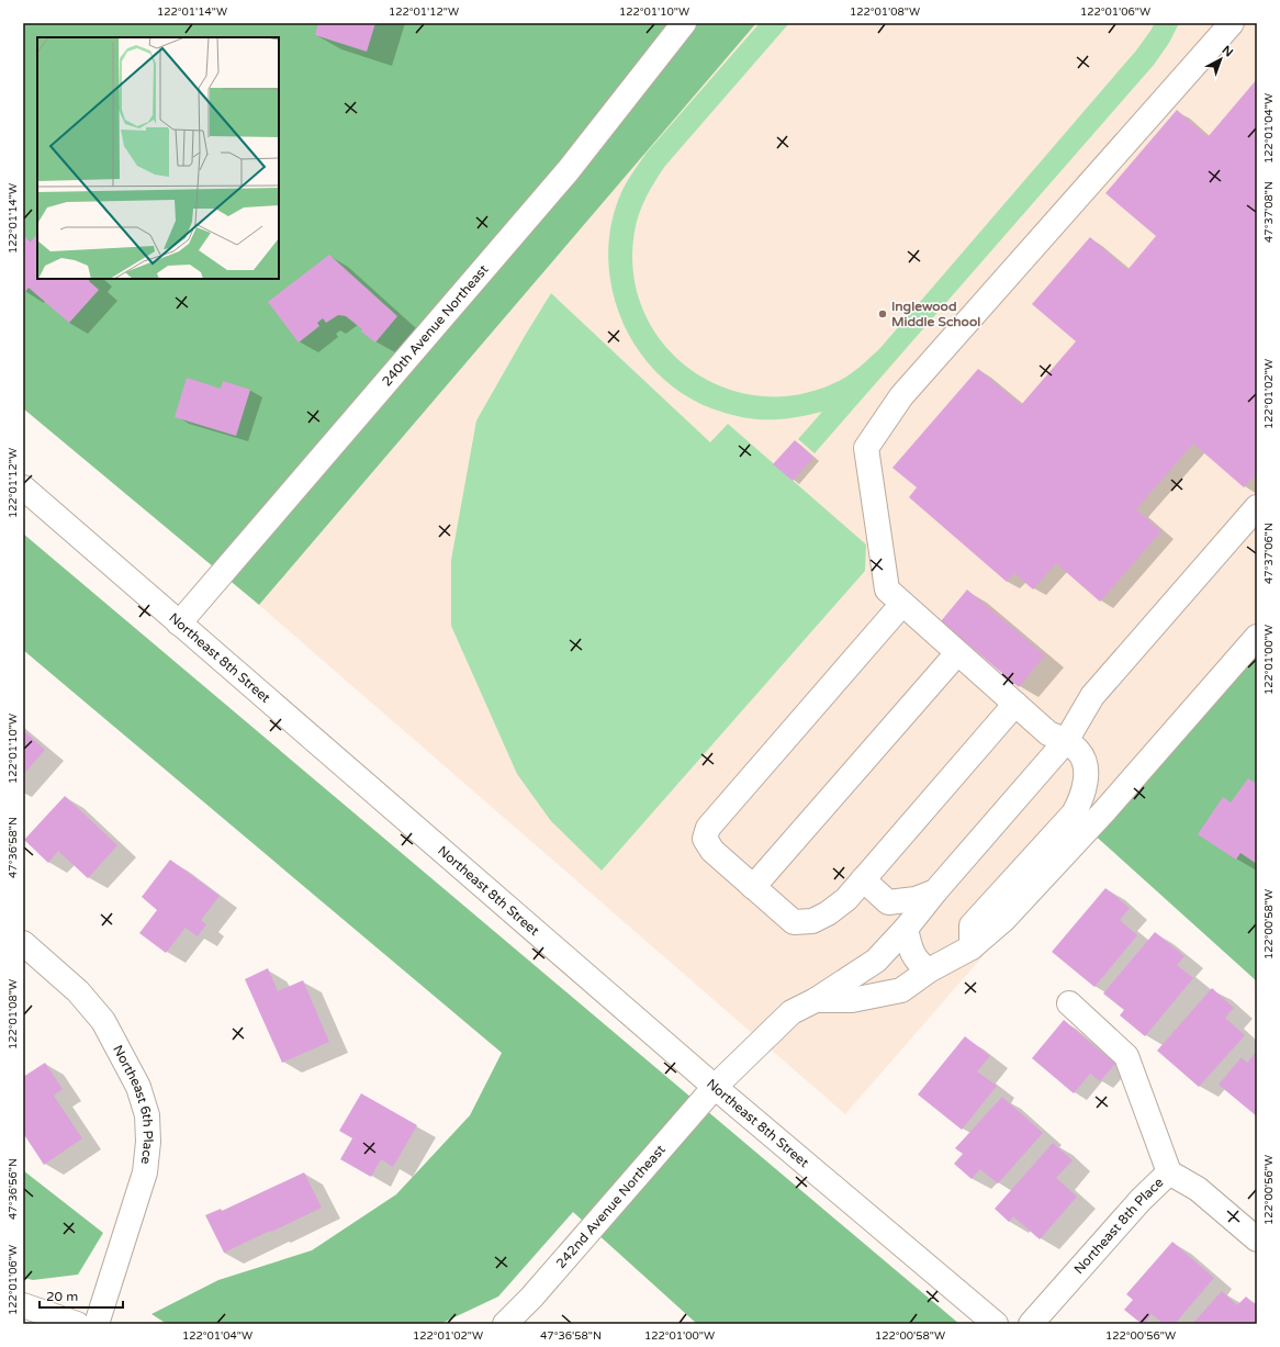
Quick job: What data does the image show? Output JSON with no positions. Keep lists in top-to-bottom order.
{
  "streets": {
    "street": [
      "240th Avenue Northeast",
      "Northeast 8th Street",
      "Northeast 6th Place",
      "242nd Avenue Northeast",
      "Northeast 8th Place"
    ]
  },
  "crossings": [
    ["240th Avenue Northeast", "Northeast 8th Street"],
    ["Northeast 8th Street", "242nd Avenue Northeast"]
  ],
  "places": ["Inglewood Middle School"],
  "scale_bar": "20 m",
  "north": "top right",
  "coordinates": [
    "122°01'14\"W",
    "122°01'12\"W",
    "122°01'10\"W",
    "122°01'08\"W",
    "122°01'06\"W",
    "122°01'04\"W",
    "47°37'08\"N",
    "122°01'02\"W",
    "47°37'06\"N",
    "122°01'00\"W",
    "47°36'58\"N",
    "122°00'58\"W",
    "47°36'56\"N",
    "122°00'56\"W"
  ]
}
